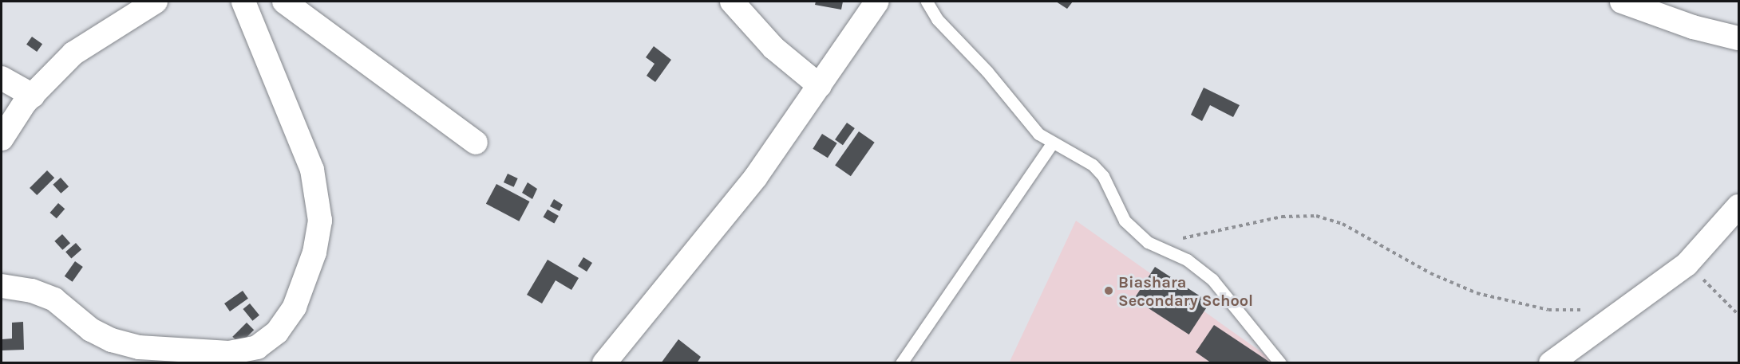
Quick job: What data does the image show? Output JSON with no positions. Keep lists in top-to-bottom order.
{
  "places": ["Biashara Secondary School"]
}
